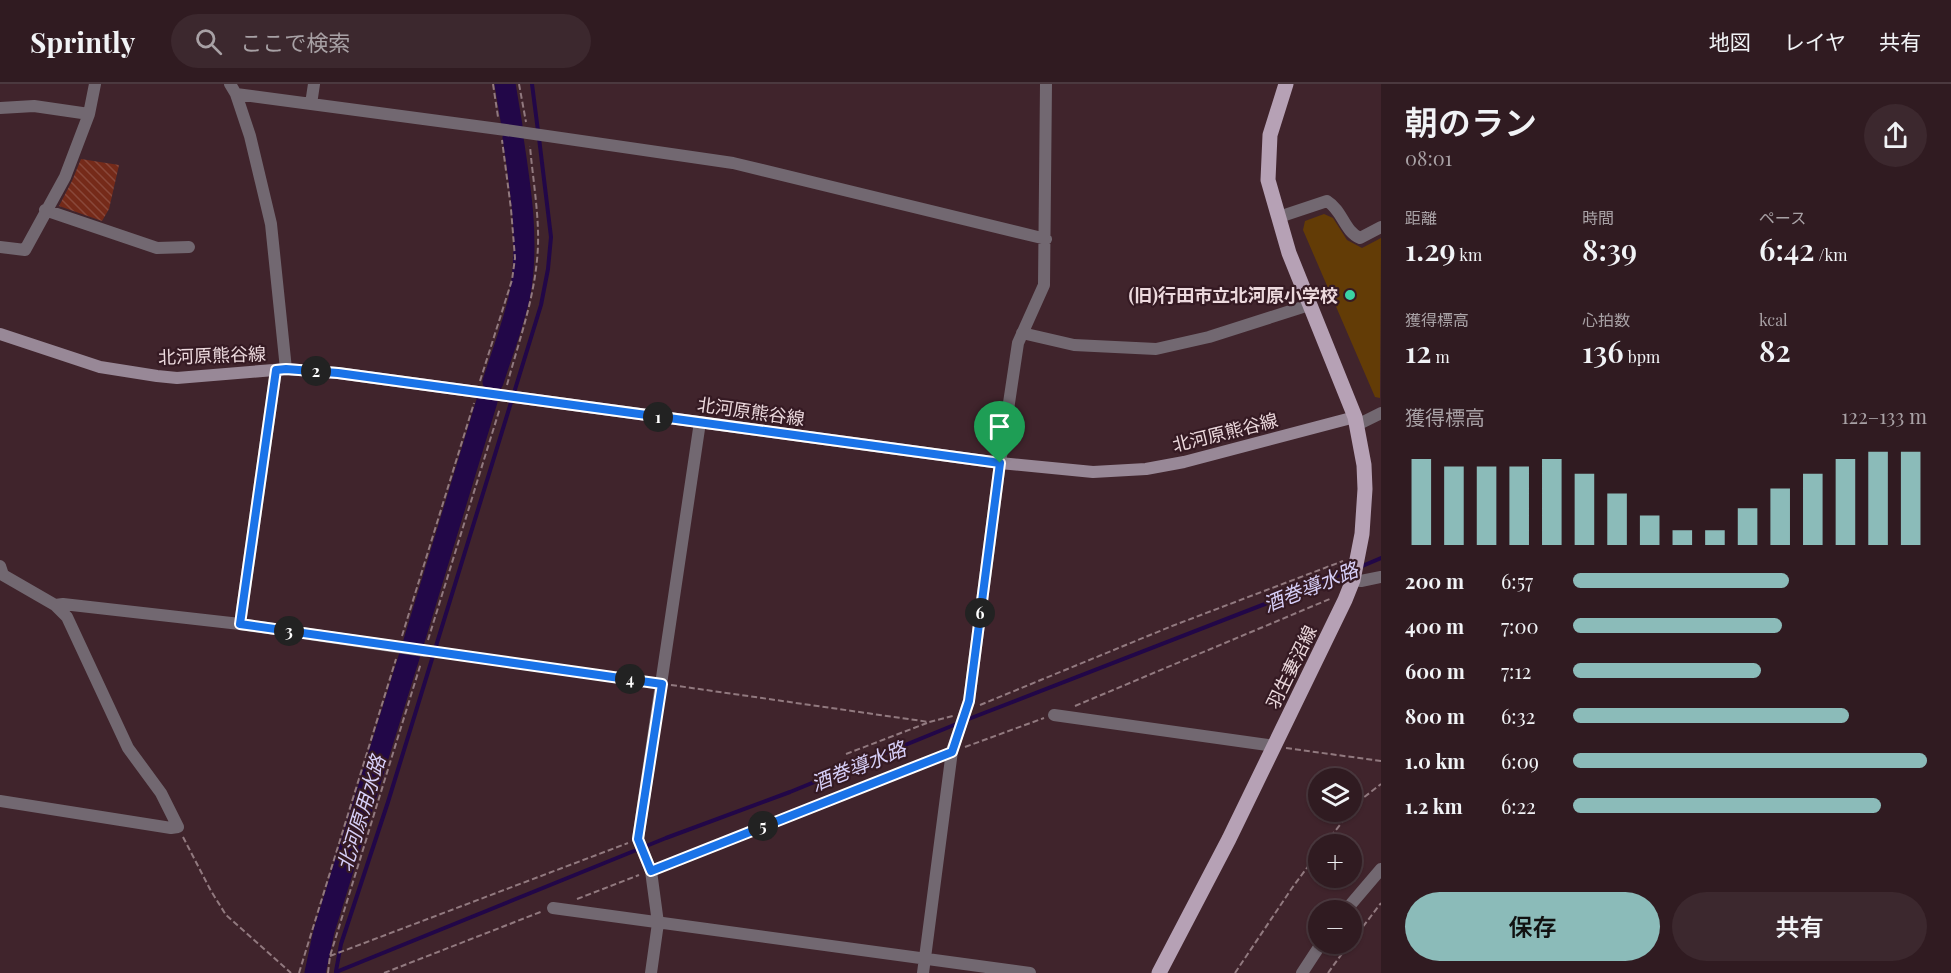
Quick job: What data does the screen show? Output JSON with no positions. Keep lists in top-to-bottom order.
{
  "streets": {
    "main road": ["北河原熊谷線", "羽生妻沼線"]
  },
  "crossings": [
    ["北河原熊谷線", "羽生妻沼線"]
  ],
  "water": ["酒巻導水路", "北河原用水路"],
  "places": ["(旧)行田市立北河原小学校"],
  "page": {
    "header": "Sprintly",
    "search": "ここで検索",
    "nav": ["地図", "レイヤ", "共有"],
    "heading": ["朝のラン", "08:01"],
    "stats": [
      ["距離", "1.29 km"],
      ["時間", "8:39"],
      ["ペース", "6:42 /km"],
      ["獲得標高", "12 m"],
      ["心拍数", "136 bpm"],
      ["kcal", "82"]
    ],
    "pins": [
      "2",
      "1",
      "6",
      "3",
      "4",
      "5"
    ],
    "chart": ["獲得標高", "122–133 m"],
    "list": [
      {
        "name": "200 m",
        "note": "6:57"
      },
      {
        "name": "400 m",
        "note": "7:00"
      },
      {
        "name": "600 m",
        "note": "7:12"
      },
      {
        "name": "800 m",
        "note": "6:32"
      },
      {
        "name": "1.0 km",
        "note": "6:09"
      },
      {
        "name": "1.2 km",
        "note": "6:22"
      }
    ],
    "map_buttons": ["+", "−"],
    "buttons": ["保存", "共有"]
  }
}
